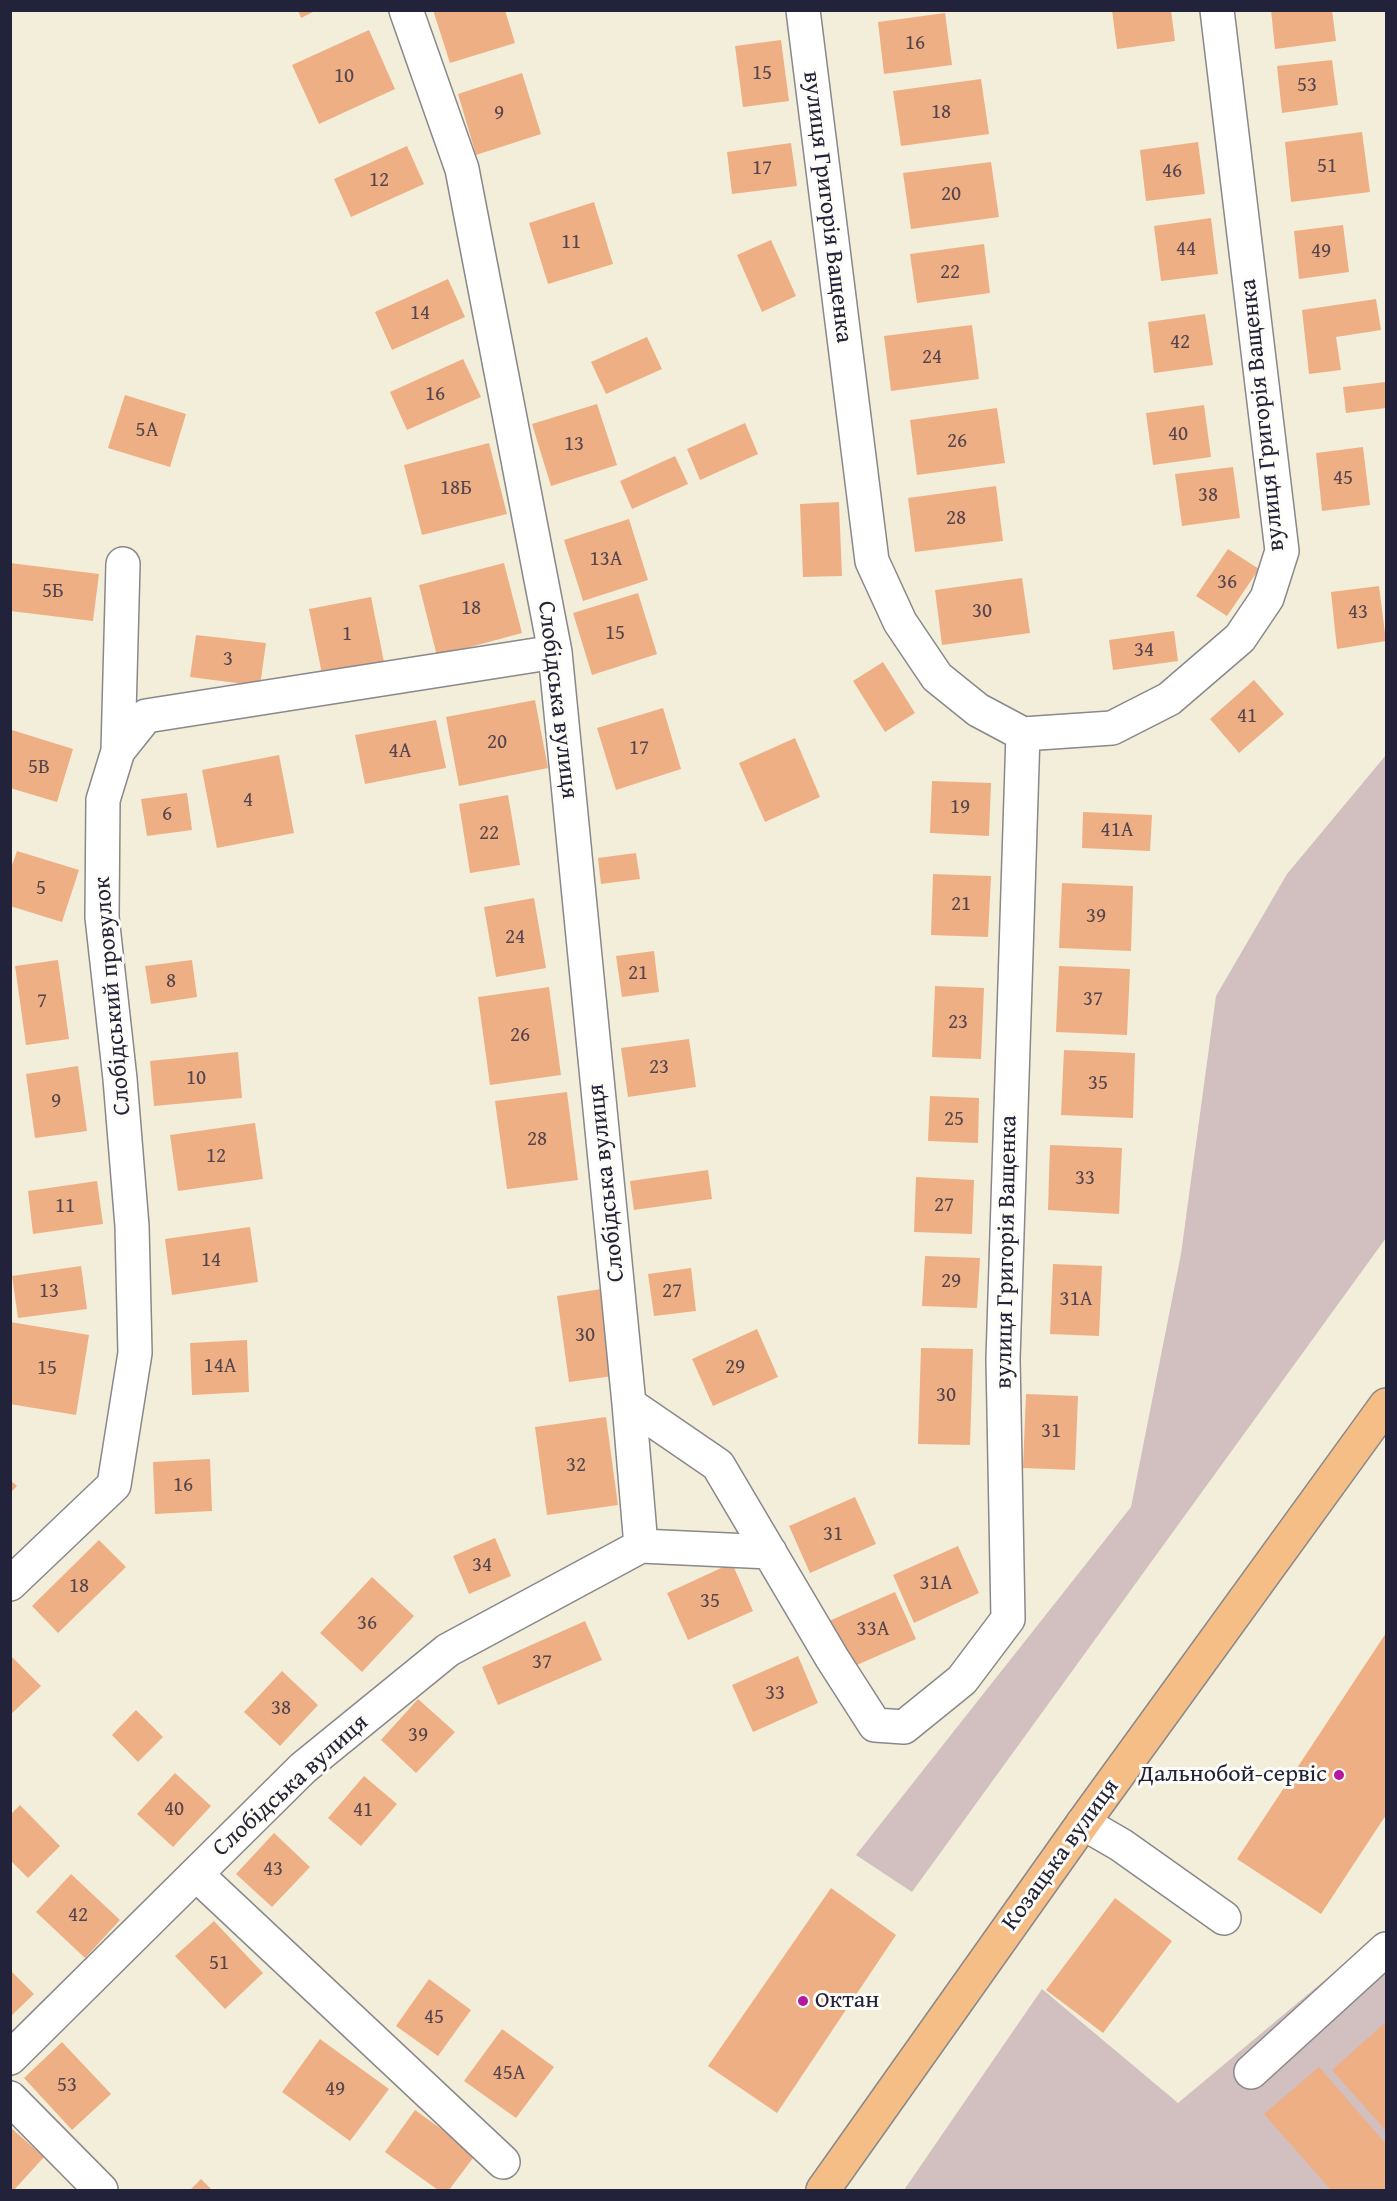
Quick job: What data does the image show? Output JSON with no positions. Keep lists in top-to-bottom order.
{
  "streets": {
    "main road": ["Козацька вулиця"],
    "street": ["вулиця Григорія Ващенка", "Слобідська вулиця", "Слобідський провулок"]
  },
  "crossings": [
    ["Слобідська вулиця", "Слобідський провулок"]
  ],
  "places": ["Дальнобой-сервіс", "Октан"],
  "house_numbers": [
    "16",
    "15",
    "10",
    "53",
    "18",
    "9",
    "51",
    "17",
    "46",
    "12",
    "20",
    "11",
    "44",
    "49",
    "22",
    "14",
    "42",
    "24",
    "16",
    "5А",
    "40",
    "26",
    "13",
    "45",
    "18Б",
    "38",
    "28",
    "13А",
    "36",
    "5Б",
    "18",
    "30",
    "43",
    "15",
    "1",
    "34",
    "3",
    "41",
    "20",
    "17",
    "4А",
    "5В",
    "4",
    "19",
    "6",
    "41А",
    "22",
    "5",
    "21",
    "39",
    "24",
    "21",
    "8",
    "37",
    "7",
    "23",
    "26",
    "23",
    "10",
    "35",
    "9",
    "25",
    "28",
    "12",
    "33",
    "27",
    "11",
    "14",
    "29",
    "13",
    "27",
    "31А",
    "30",
    "14А",
    "29",
    "15",
    "30",
    "31",
    "32",
    "16",
    "31",
    "34",
    "31А",
    "18",
    "35",
    "36",
    "33А",
    "37",
    "33",
    "38",
    "39",
    "40",
    "41",
    "43",
    "42",
    "51",
    "45",
    "45А",
    "53",
    "49"
  ]
}
